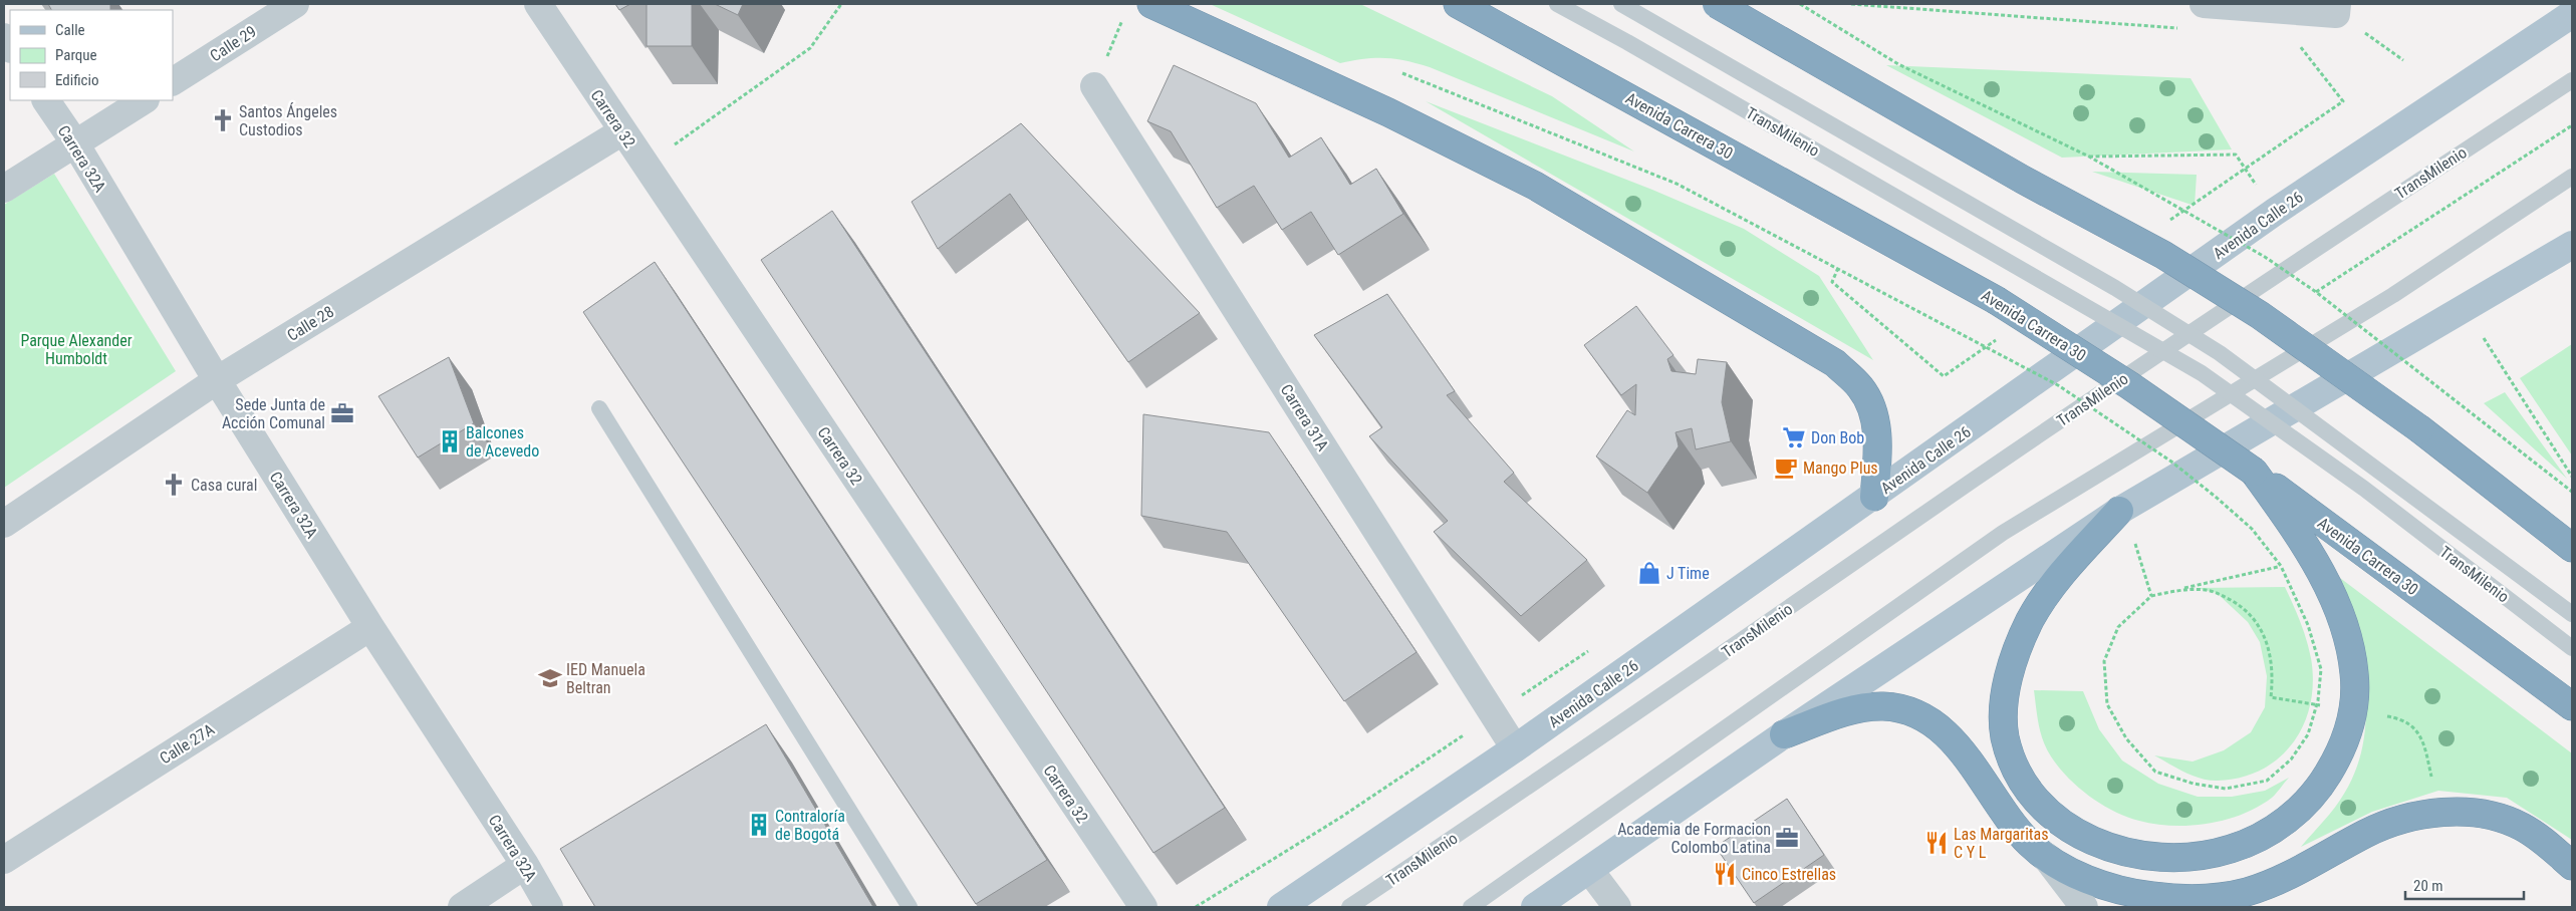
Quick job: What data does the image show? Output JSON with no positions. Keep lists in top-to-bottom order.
{
  "streets": {
    "highway": ["Avenida Carrera 30"],
    "main road": ["Avenida Calle 26"],
    "street": [
      "Calle 29",
      "Carrera 32",
      "Carrera 32A",
      "Calle 28",
      "Carrera 31A",
      "Calle 27A"
    ],
    "lane": ["TransMilenio"]
  },
  "crossings": [
    ["Carrera 32", "Calle 28"],
    ["Carrera 32A", "Calle 28"],
    ["Carrera 32A", "Calle 27A"],
    ["Avenida Calle 26", "Carrera 31A"]
  ],
  "parks": ["Parque Alexander Humboldt"],
  "places": {
    "church": ["Santos Ángeles Custodios", "Casa cural"],
    "office": ["Sede Junta de Acción Comunal", "Academia de Formacion Colombo Latina"],
    "supermarket": ["Don Bob"],
    "building": ["Balcones de Acevedo", "Contraloría de Bogotá"],
    "cafe": ["Mango Plus"],
    "shop": ["J Time"],
    "school or university": ["IED Manuela Beltran"],
    "restaurant": ["Las Margaritas C Y L", "Cinco Estrellas"]
  },
  "legend": ["Calle", "Parque", "Edificio"],
  "scale_bar": "20 m"
}
